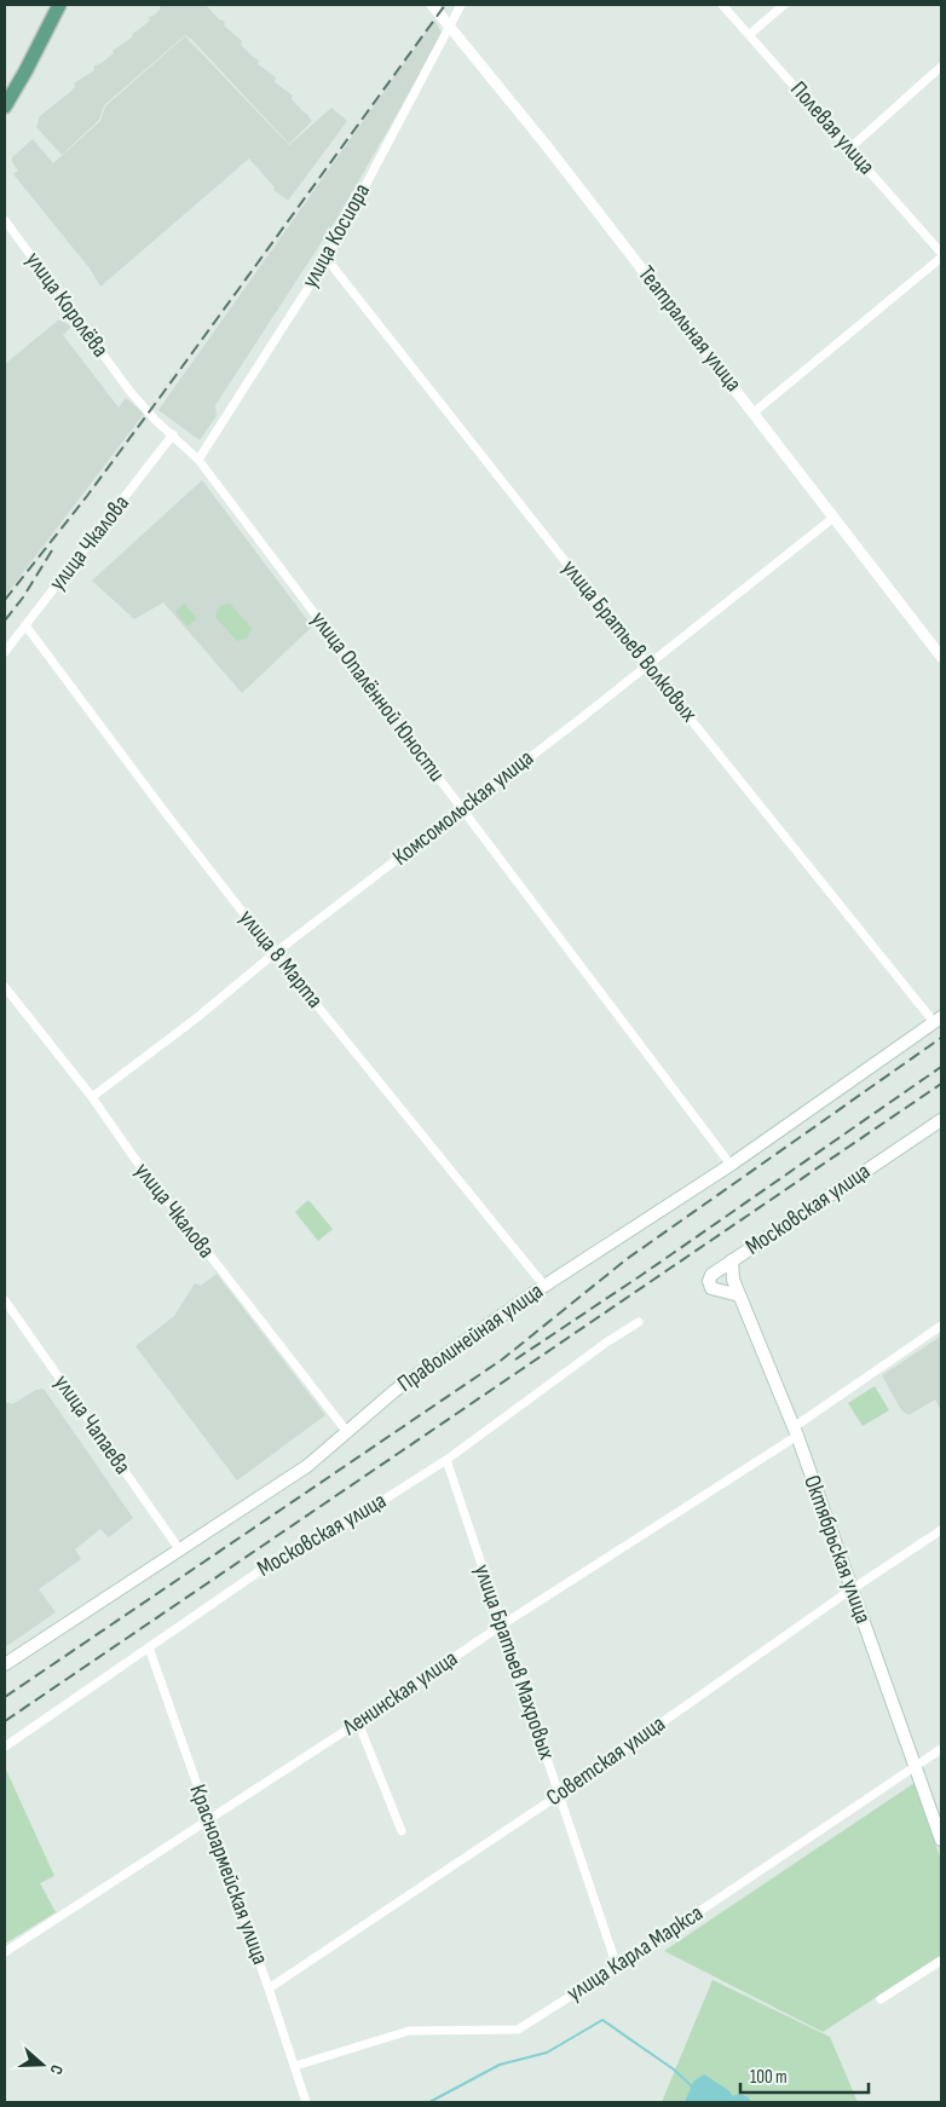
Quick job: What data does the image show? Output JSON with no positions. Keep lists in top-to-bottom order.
{
  "streets": {
    "main road": ["Московская улица", "Праволинейная улица", "Октябрьская улица"],
    "street": [
      "Полевая улица",
      "улица Косиора",
      "улица Королёва",
      "Театральная улица",
      "улица Чкалова",
      "улица Братьев Волковых",
      "улица Опалённой Юности",
      "Комсомольская улица",
      "улица 8 Марта",
      "улица Чапаева",
      "улица Братьев Махровых",
      "Ленинская улица",
      "Советская улица",
      "Красноармейская улица",
      "улица Карла Маркса"
    ]
  },
  "crossings": [
    ["улица Косиора", "Театральная улица"],
    ["улица Косиора", "улица Братьев Волковых"],
    ["улица Косиора", "улица Опалённой Юности"],
    ["улица Королёва", "улица Чкалова"],
    ["улица Королёва", "улица Опалённой Юности"],
    ["Театральная улица", "Комсомольская улица"],
    ["улица Чкалова", "улица Опалённой Юности"],
    ["улица Чкалова", "Комсомольская улица"],
    ["улица Чкалова", "улица 8 Марта"],
    ["улица Чкалова", "Праволинейная улица"],
    ["улица Братьев Волковых", "Комсомольская улица"],
    ["улица Братьев Волковых", "Праволинейная улица"],
    ["улица Опалённой Юности", "Комсомольская улица"],
    ["улица Опалённой Юности", "Праволинейная улица"],
    ["Комсомольская улица", "улица 8 Марта"],
    ["улица 8 Марта", "Праволинейная улица"],
    ["Московская улица", "Октябрьская улица"],
    ["Московская улица", "улица Братьев Махровых"],
    ["Московская улица", "Красноармейская улица"],
    ["Праволинейная улица", "улица Чапаева"],
    ["Октябрьская улица", "Ленинская улица"],
    ["Октябрьская улица", "Советская улица"],
    ["Октябрьская улица", "улица Карла Маркса"],
    ["улица Братьев Махровых", "Ленинская улица"],
    ["улица Братьев Махровых", "Советская улица"],
    ["улица Братьев Махровых", "улица Карла Маркса"],
    ["Ленинская улица", "Красноармейская улица"],
    ["Советская улица", "Красноармейская улица"],
    ["Красноармейская улица", "улица Карла Маркса"]
  ],
  "scale_bar": "100 m",
  "north": "right"
}
